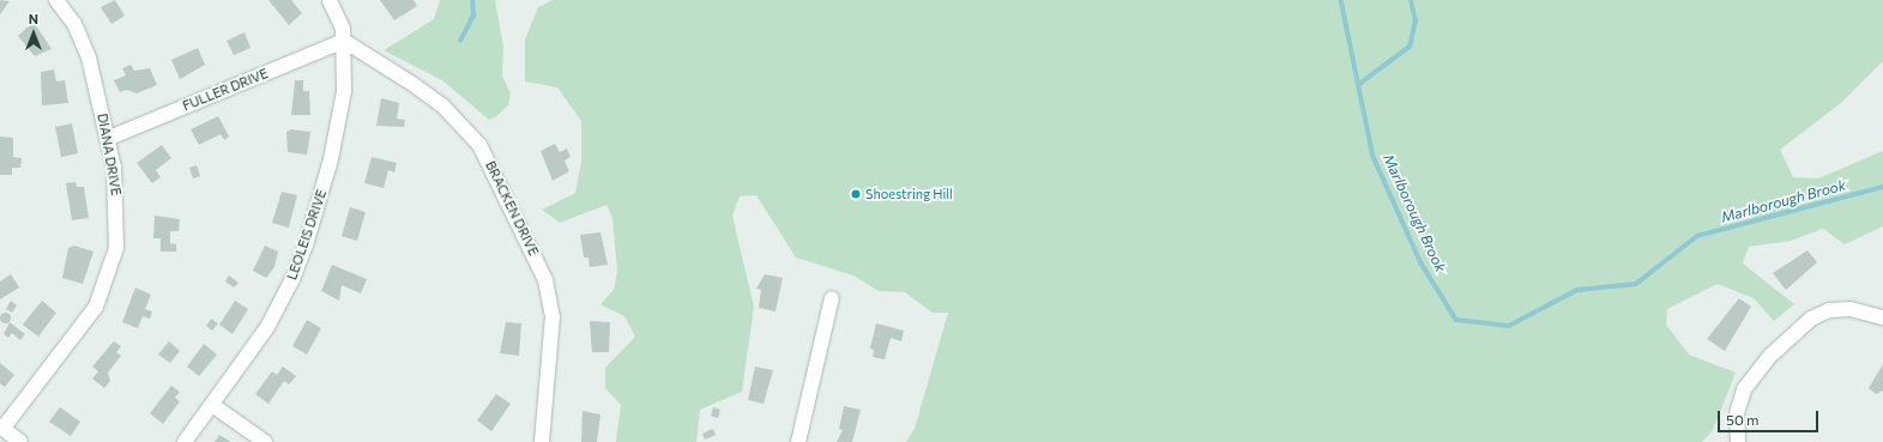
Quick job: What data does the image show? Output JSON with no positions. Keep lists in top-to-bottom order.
{
  "streets": {
    "street": [
      "FULLER DRIVE",
      "DIANA DRIVE",
      "BRACKEN DRIVE",
      "LEOLEIS DRIVE"
    ]
  },
  "crossings": [
    ["FULLER DRIVE", "DIANA DRIVE"],
    ["FULLER DRIVE", "BRACKEN DRIVE"],
    ["FULLER DRIVE", "LEOLEIS DRIVE"],
    ["BRACKEN DRIVE", "LEOLEIS DRIVE"]
  ],
  "water": ["Marlborough Brook"],
  "places": ["Shoestring Hill"],
  "scale_bar": "50 m",
  "north": "top"
}
